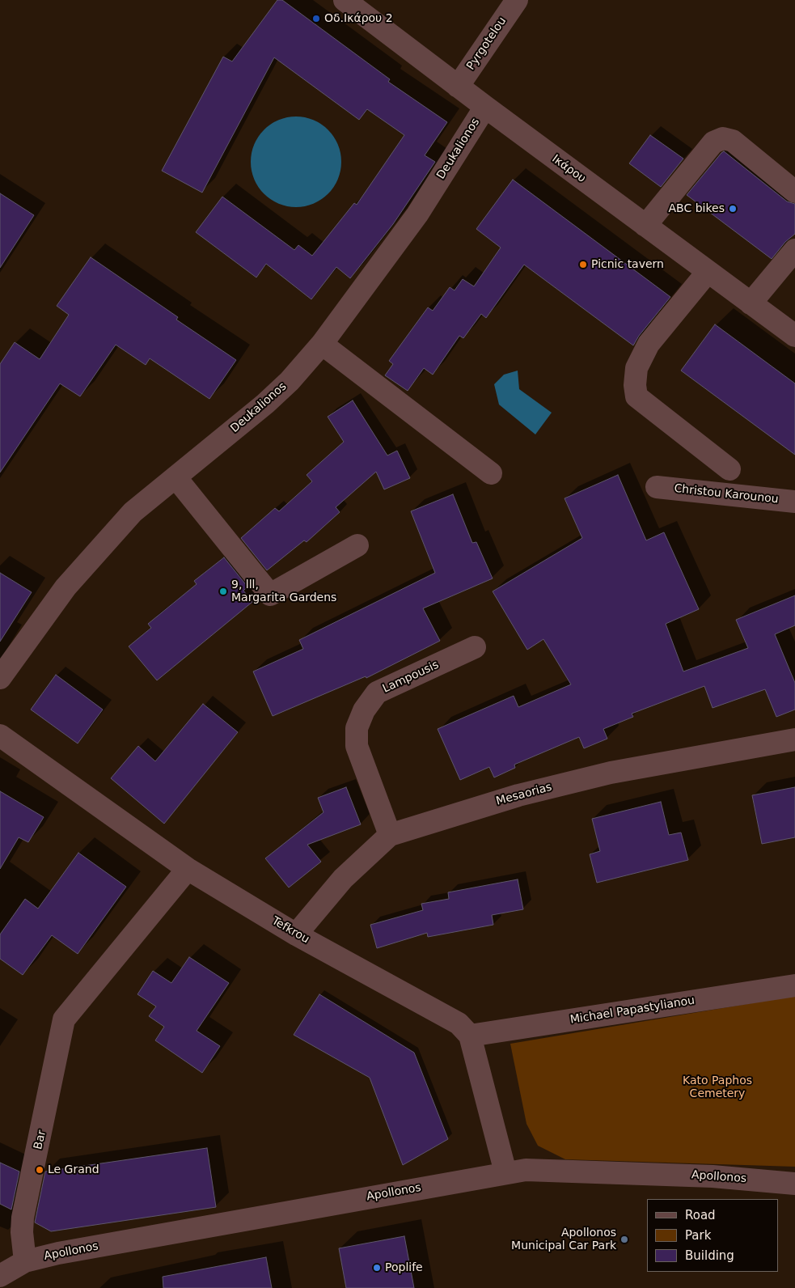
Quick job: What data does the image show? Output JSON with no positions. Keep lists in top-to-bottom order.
{
  "streets": {
    "street": [
      "Pyrgotelou",
      "Deukalionos",
      "Ικάρου",
      "Christou Karounou",
      "Lampousis",
      "Mesaorias",
      "Tefkrou",
      "Michael Papastylianou",
      "Bar",
      "Apollonos"
    ]
  },
  "crossings": [
    ["Pyrgotelou", "Ικάρου"],
    ["Deukalionos", "Ικάρου"],
    ["Lampousis", "Mesaorias"],
    ["Mesaorias", "Tefkrou"],
    ["Tefkrou", "Michael Papastylianou"],
    ["Tefkrou", "Bar"],
    ["Bar", "Apollonos"]
  ],
  "parks": ["Kato Paphos Cemetery"],
  "places": [
    "Οδ.Ικάρου 2",
    "ABC bikes",
    "Picnic tavern",
    "9, lll, Margarita Gardens",
    "Le Grand",
    "Apollonos Municipal Car Park",
    "Poplife"
  ],
  "legend": ["Road", "Park", "Building"]
}
